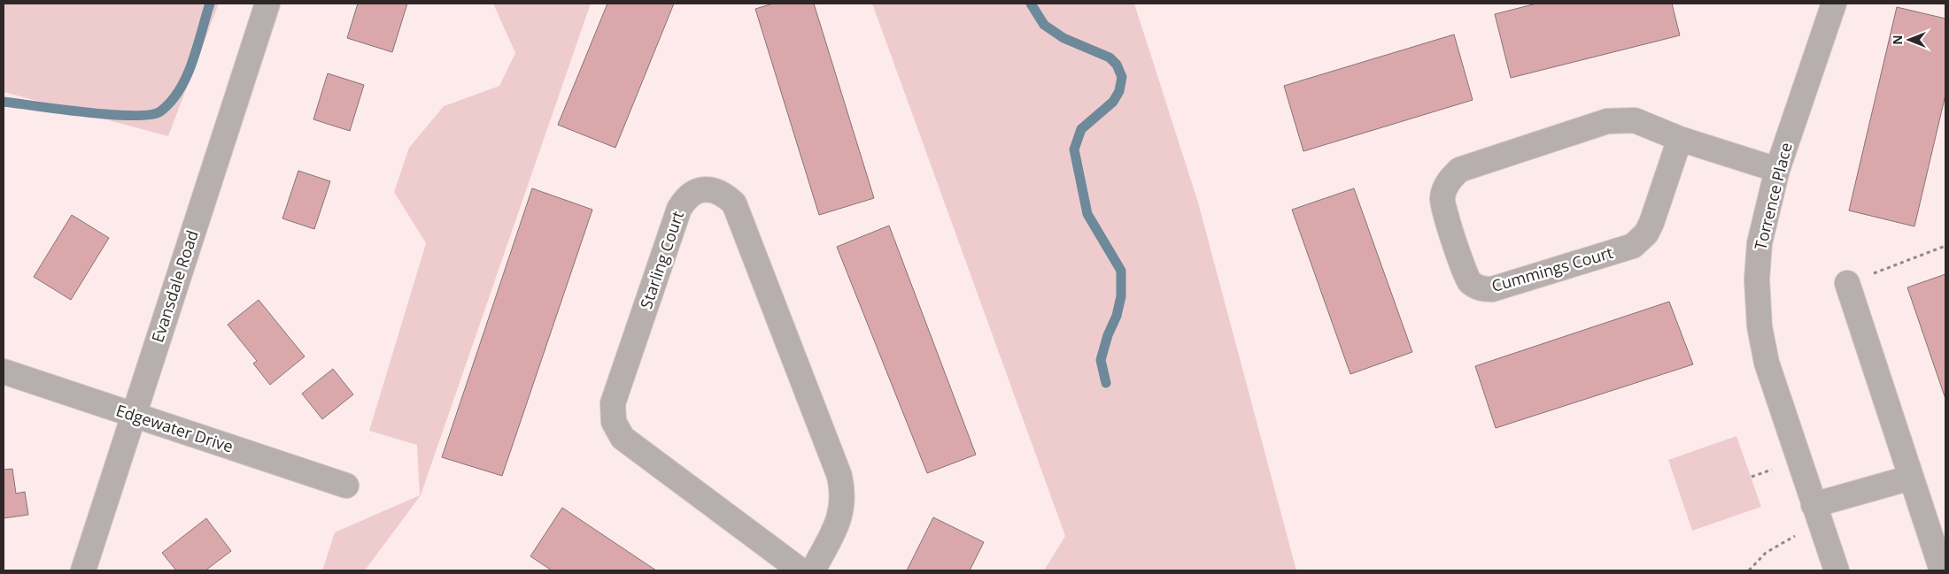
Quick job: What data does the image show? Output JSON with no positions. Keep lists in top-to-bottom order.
{
  "streets": {
    "street": [
      "Torrence Place",
      "Starling Court",
      "Cummings Court",
      "Evansdale Road",
      "Edgewater Drive"
    ]
  },
  "crossings": [
    ["Torrence Place", "Cummings Court"],
    ["Evansdale Road", "Edgewater Drive"]
  ],
  "north": "left"
}
